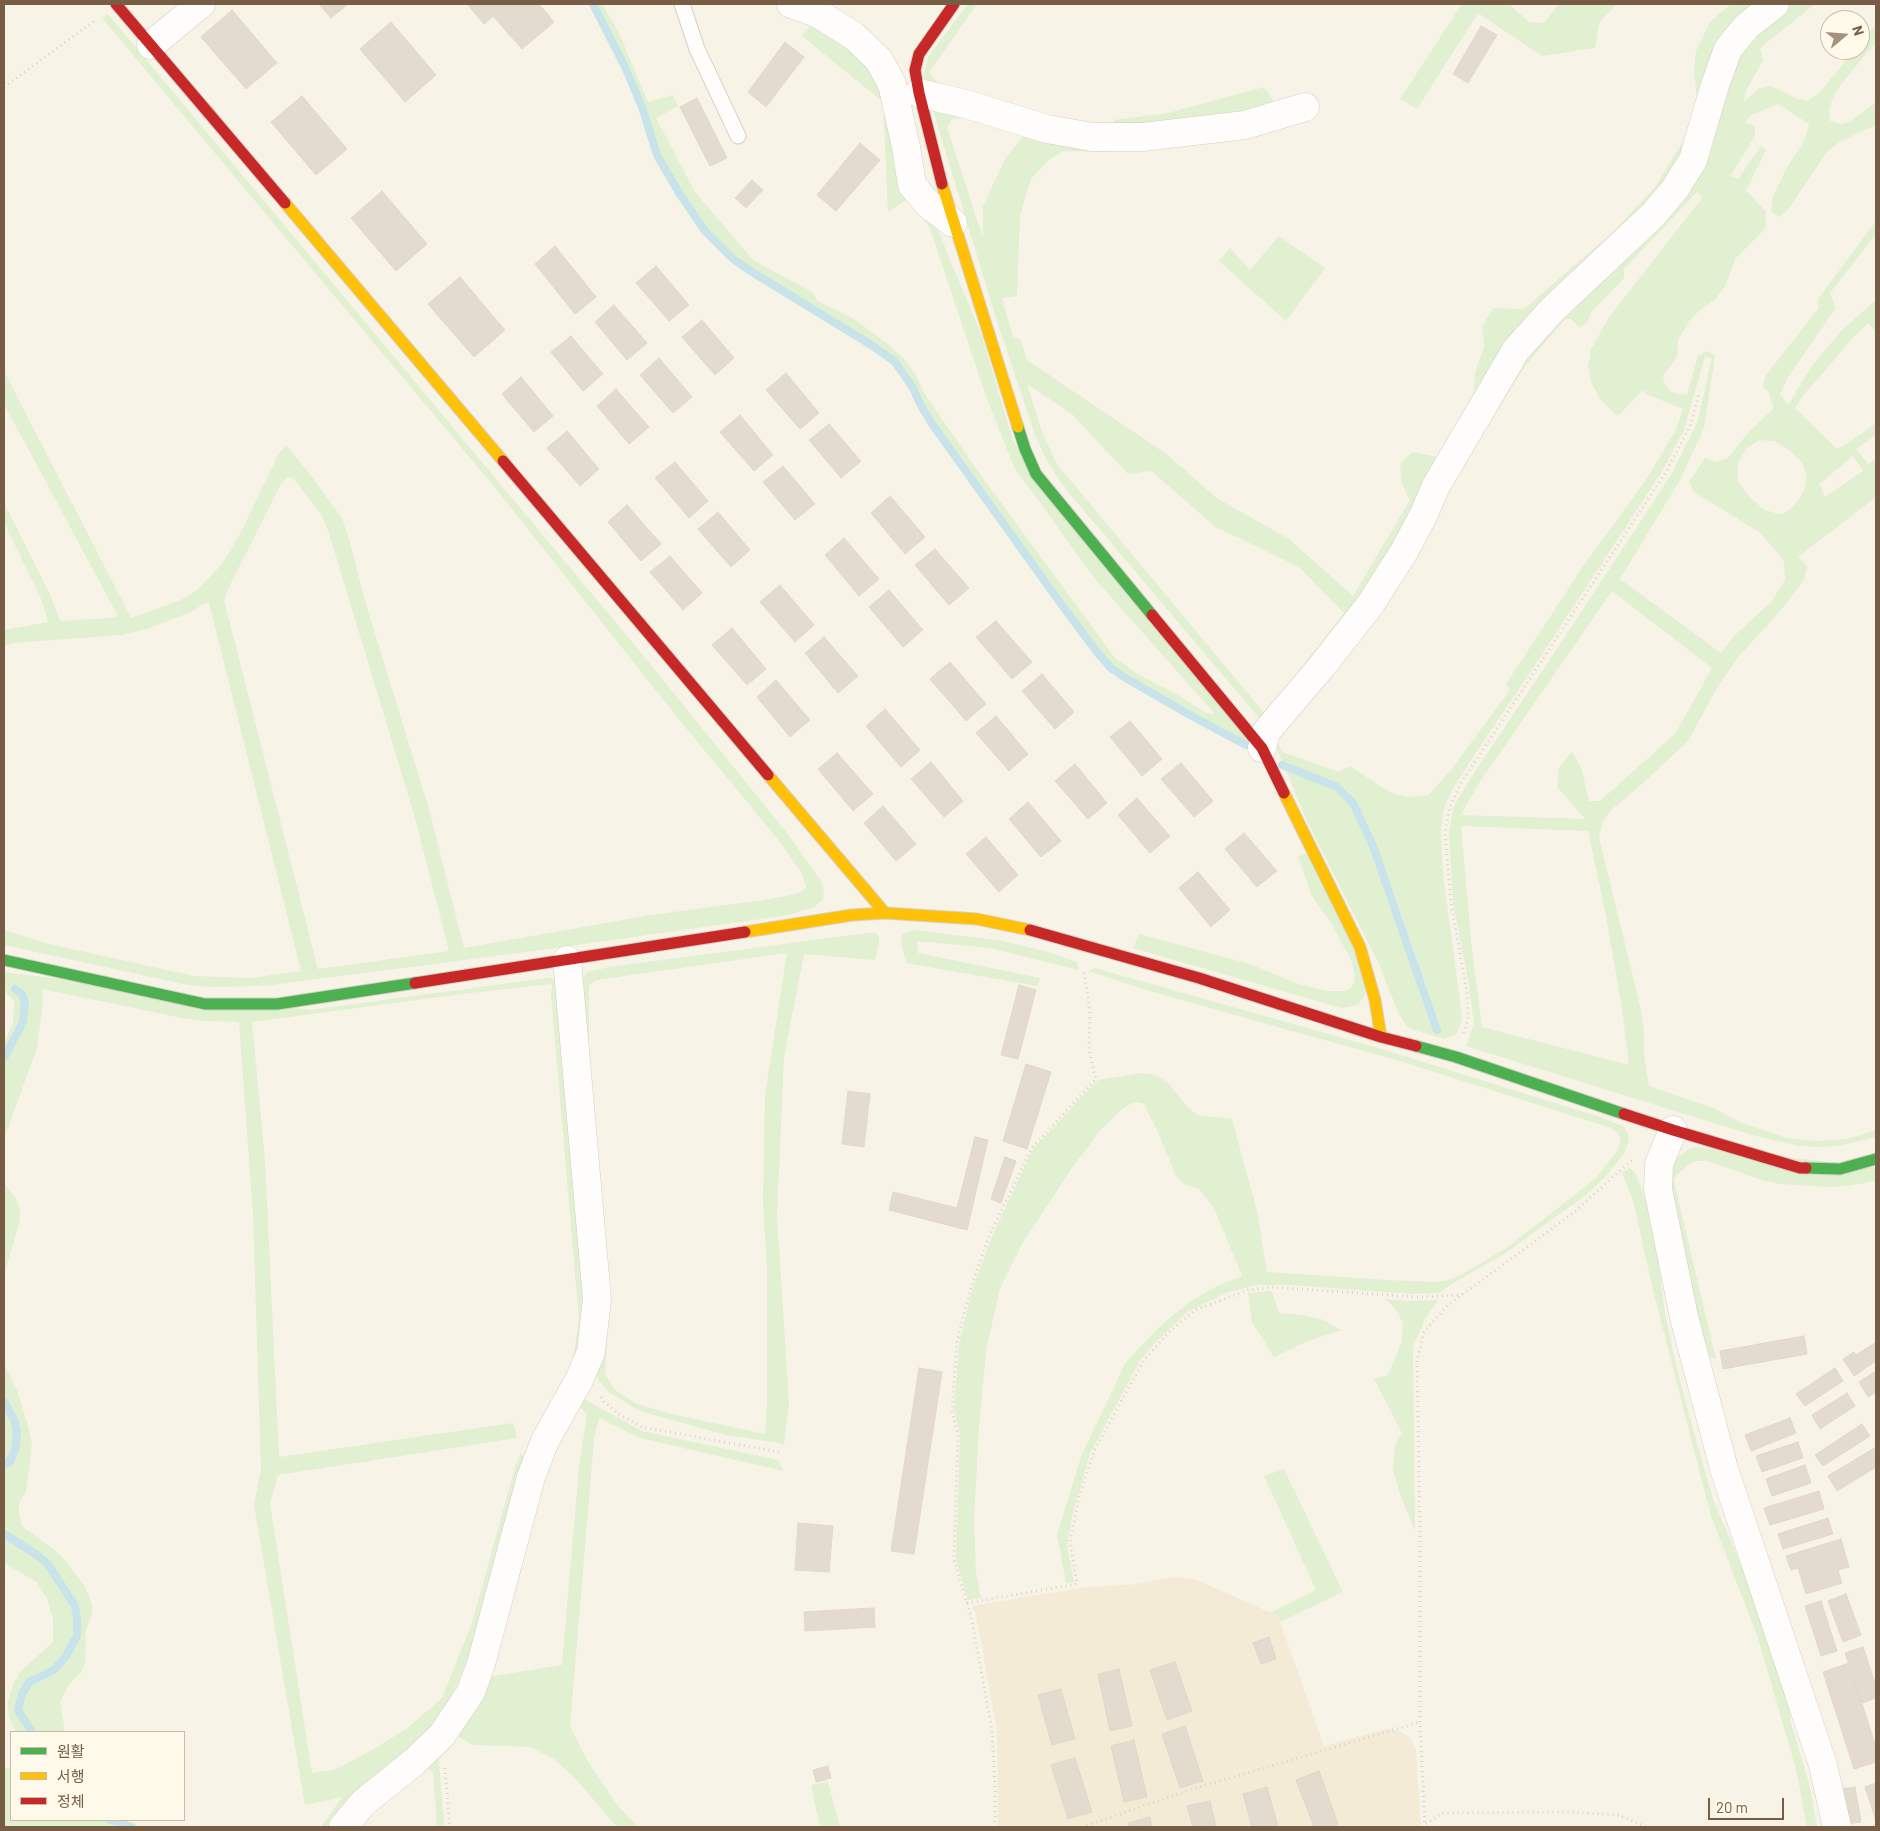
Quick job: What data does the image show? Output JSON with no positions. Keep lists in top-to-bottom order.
{
  "legend": ["원활", "서행", "정체"],
  "scale_bar": "20 m",
  "north": "right"
}
